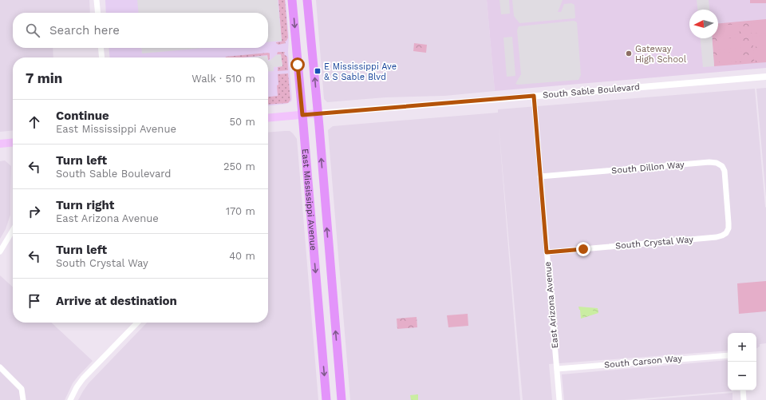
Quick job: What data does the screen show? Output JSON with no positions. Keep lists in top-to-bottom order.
{
  "streets": {
    "main road": ["South Sable Boulevard", "East Mississippi Avenue"],
    "street": [
      "South Dillon Way",
      "South Crystal Way",
      "East Arizona Avenue",
      "South Carson Way"
    ]
  },
  "crossings": [
    ["South Sable Boulevard", "East Mississippi Avenue"],
    ["South Sable Boulevard", "East Arizona Avenue"],
    ["South Dillon Way", "South Crystal Way"],
    ["South Dillon Way", "East Arizona Avenue"],
    ["South Crystal Way", "East Arizona Avenue"],
    ["East Arizona Avenue", "South Carson Way"]
  ],
  "places": {
    "other": ["Gateway High School"],
    "transit": ["E Mississippi Ave & S Sable Blvd"]
  },
  "north": "left",
  "page": {
    "search": "Search here",
    "heading": ["7 min", "Walk · 510 m"],
    "list": [
      ["Continue", "East Mississippi Avenue", "50 m"],
      ["Turn left", "South Sable Boulevard", "250 m"],
      ["Turn right", "East Arizona Avenue", "170 m"],
      ["Turn left", "South Crystal Way", "40 m"],
      "Arrive at destination"
    ],
    "map_buttons": ["+", "−"]
  }
}
